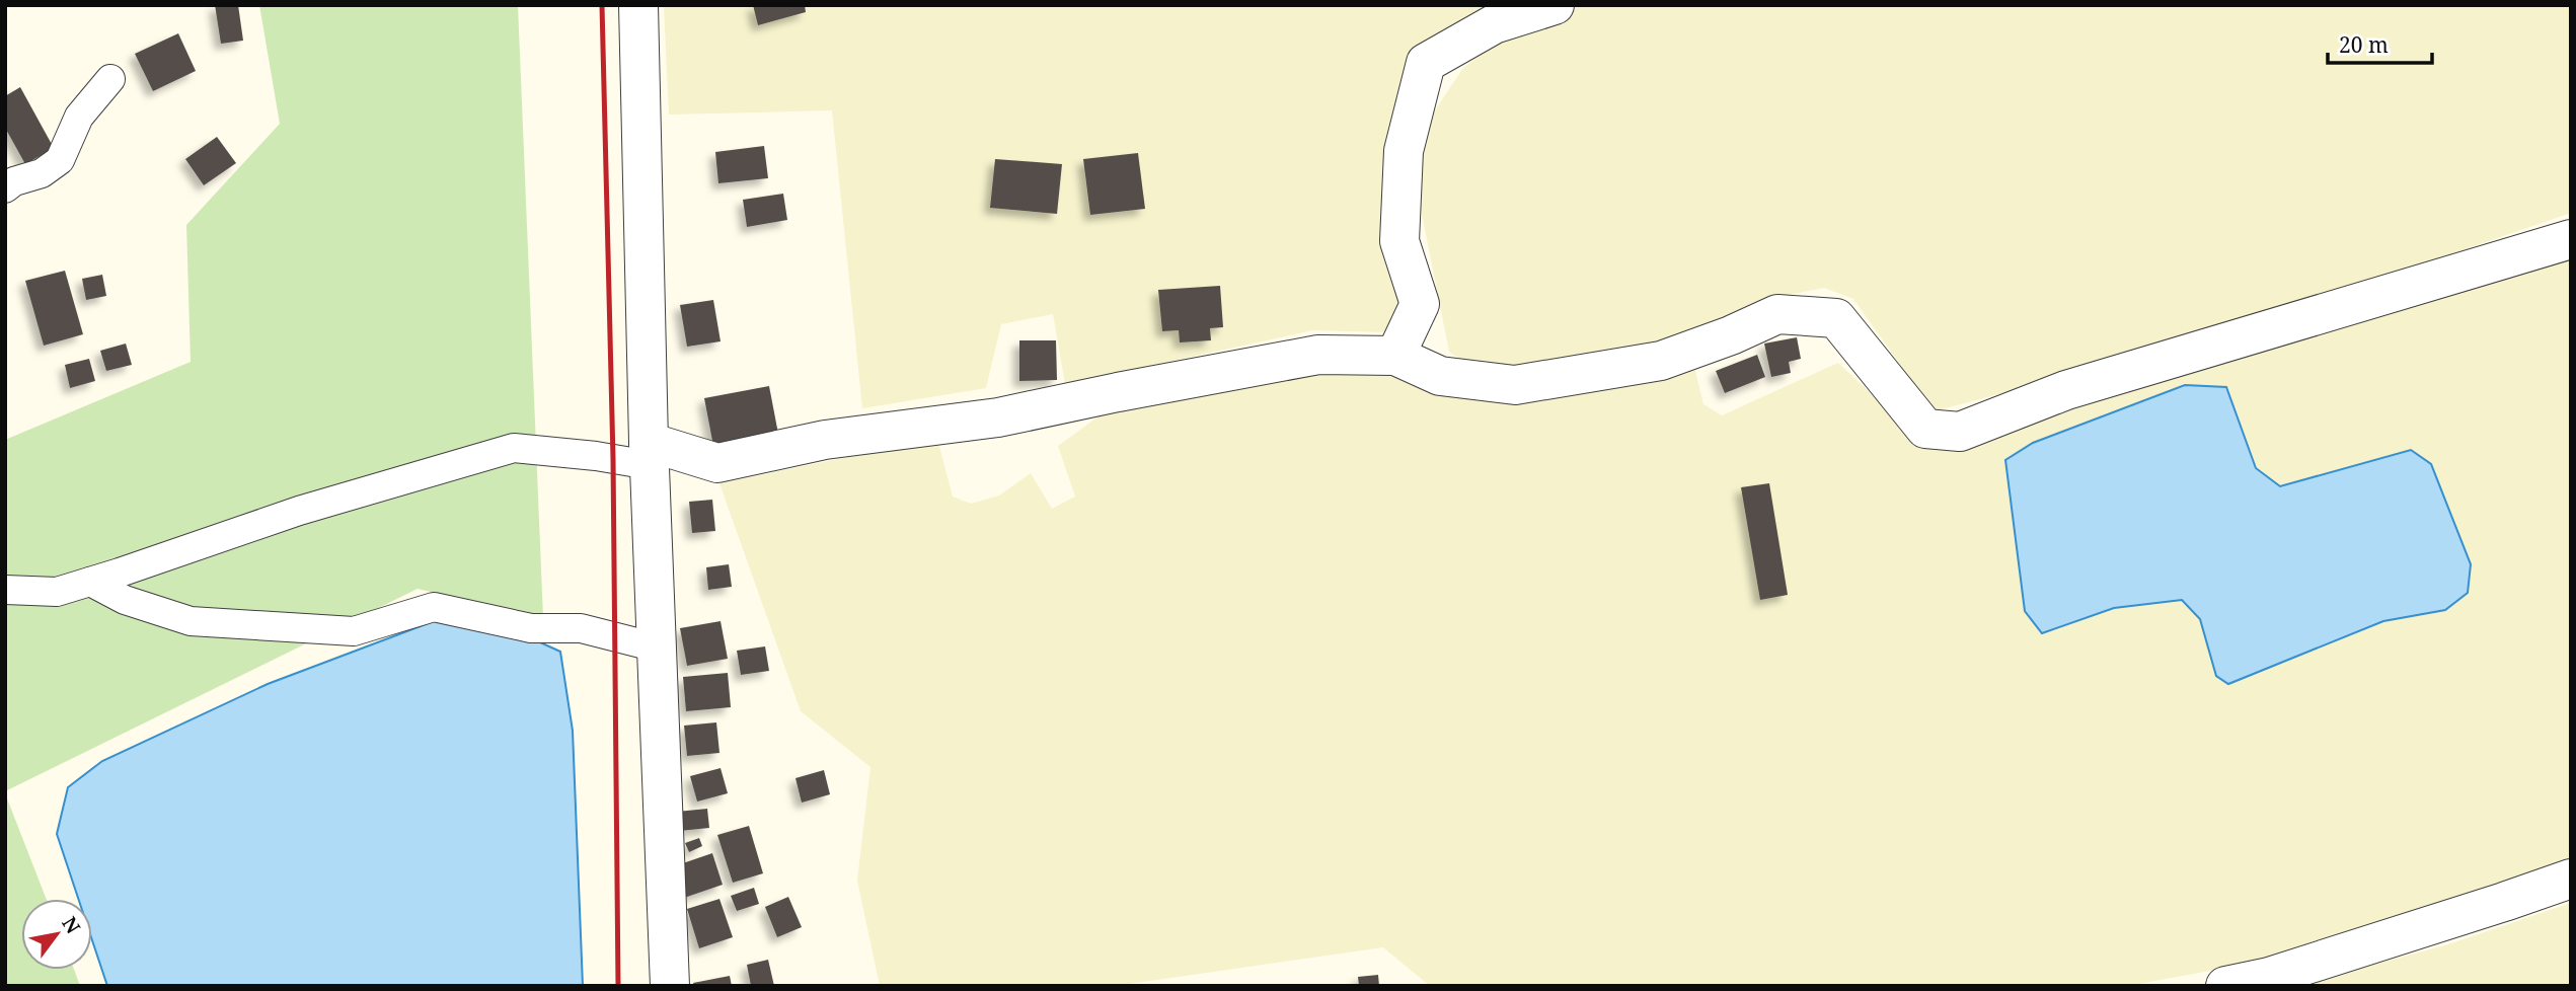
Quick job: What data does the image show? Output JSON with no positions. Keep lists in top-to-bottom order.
{
  "scale_bar": "20 m",
  "north": "top right"
}
